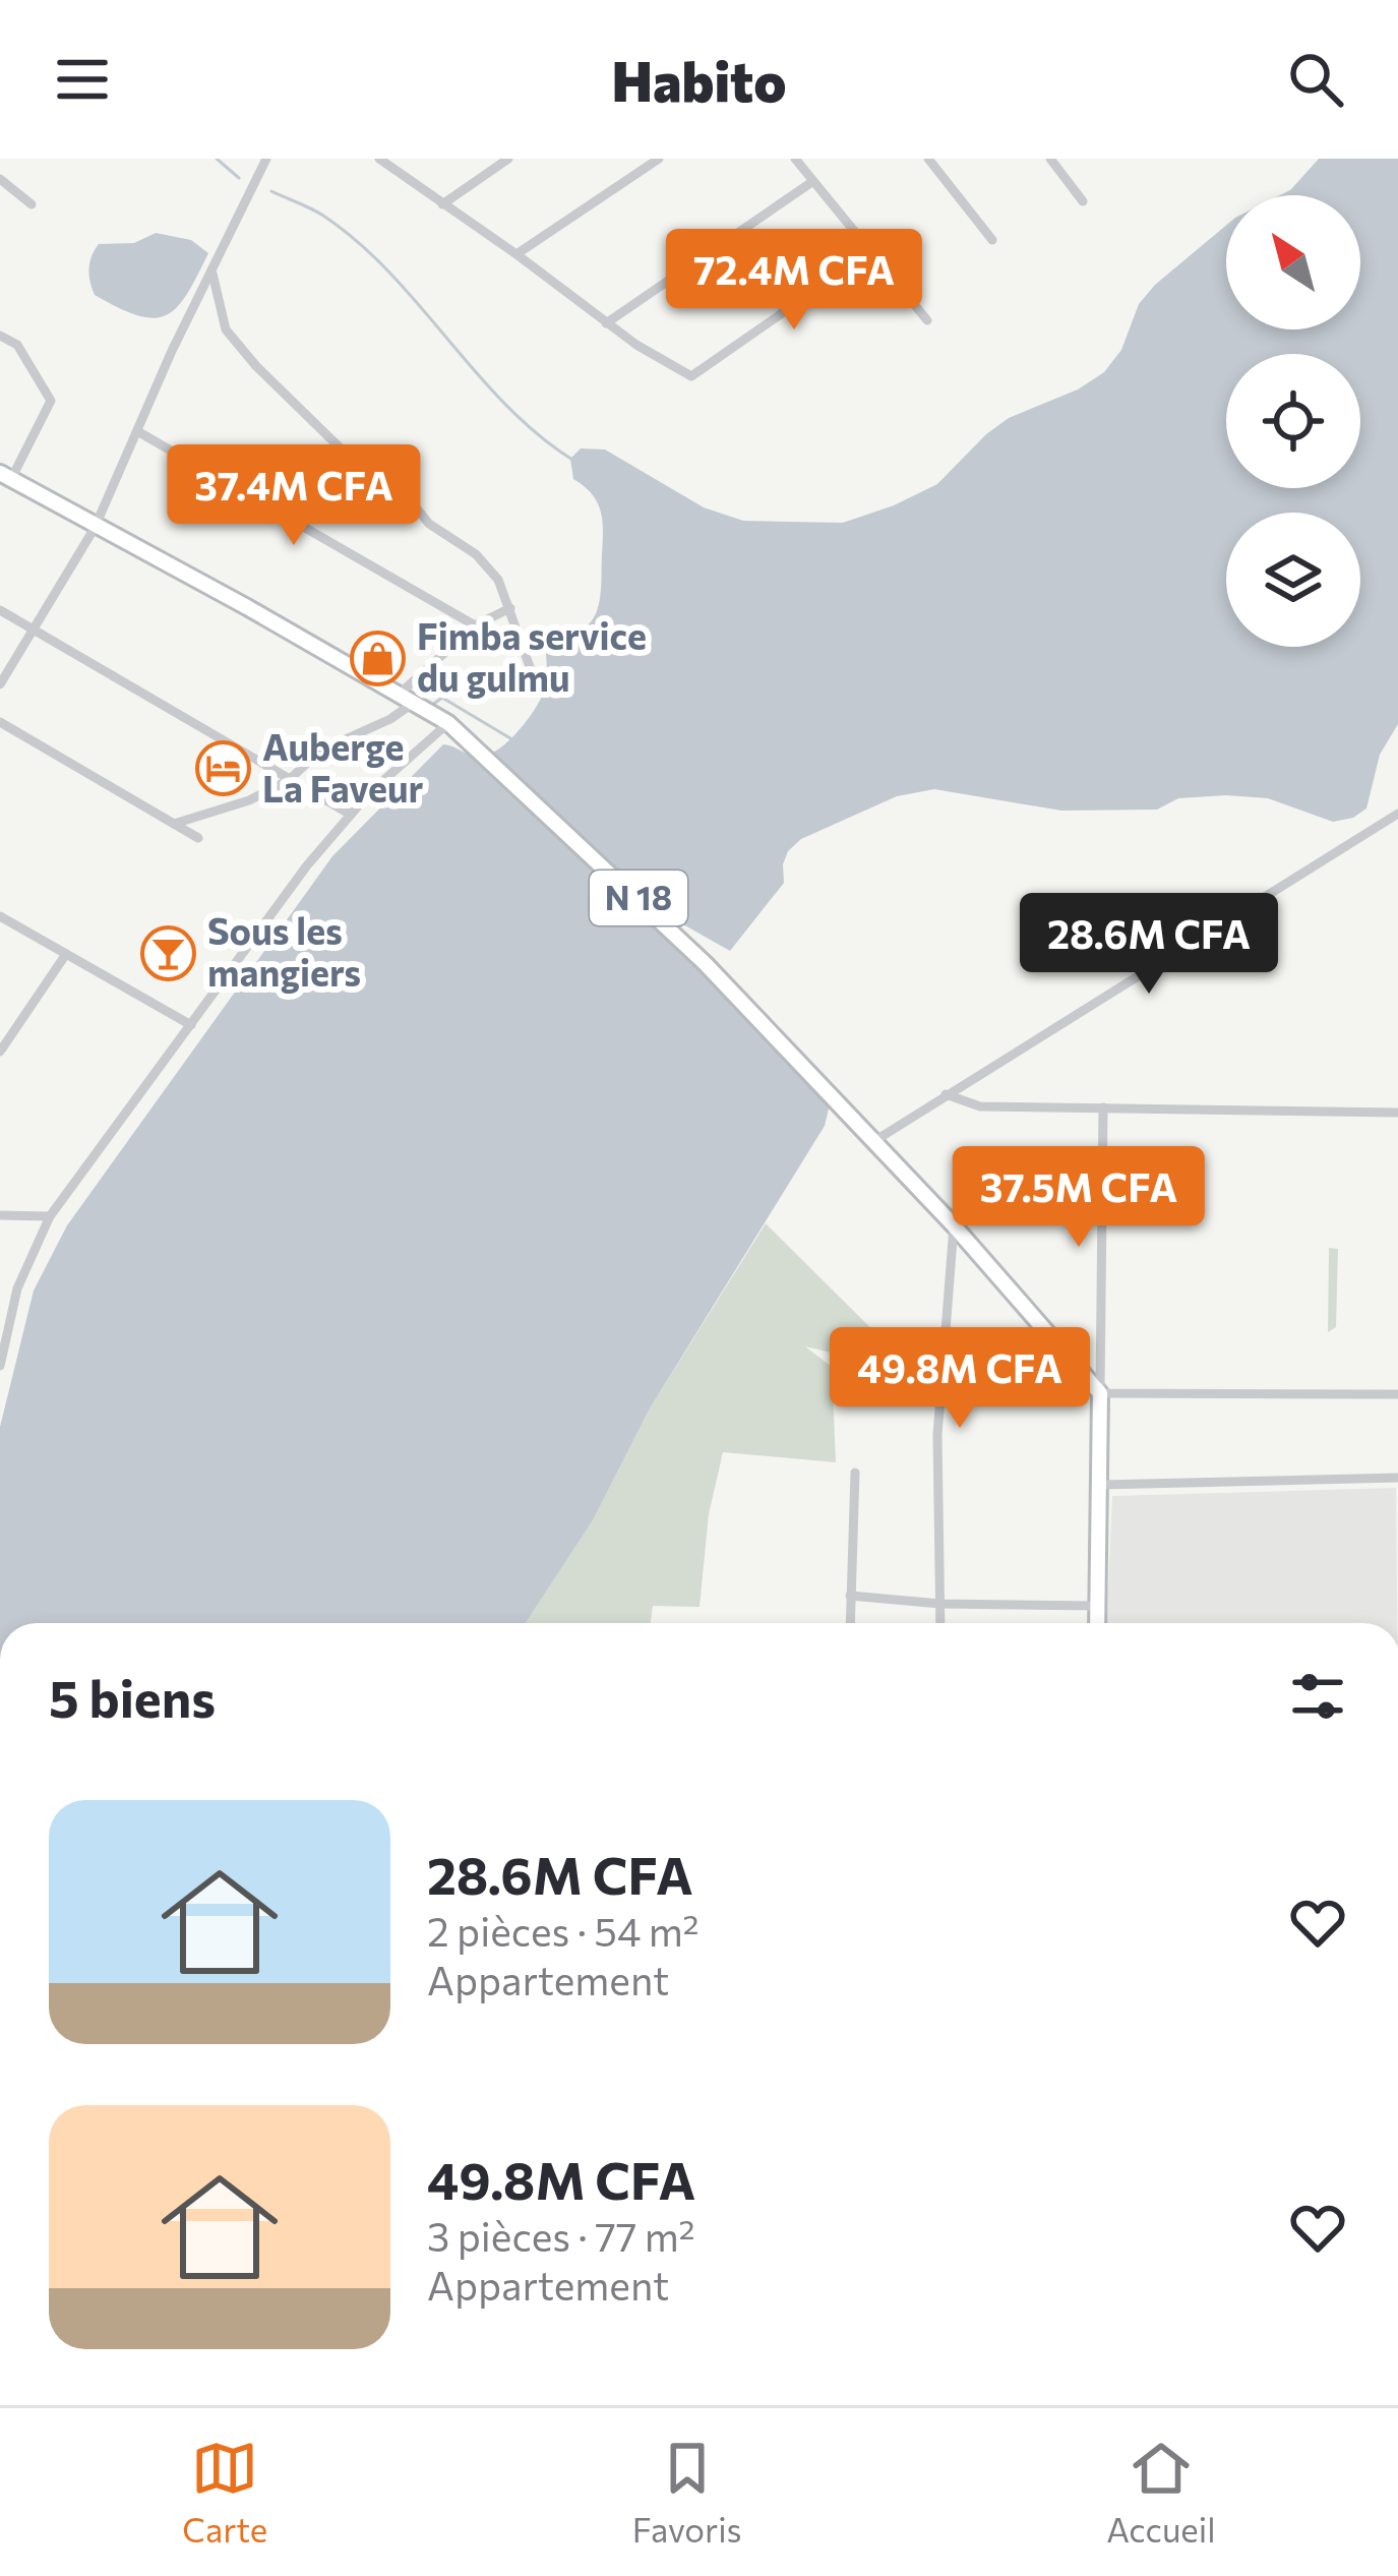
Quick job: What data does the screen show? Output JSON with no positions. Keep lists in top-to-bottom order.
{
  "streets": {
    "main road": ["N 18"]
  },
  "places": {
    "shop": ["Fimba service du gulmu"],
    "hotel": ["Auberge La Faveur"],
    "bar": ["Sous les mangiers"]
  },
  "north": "top left",
  "page": {
    "header": "Habito",
    "price": [
      "72.4M CFA",
      "37.4M CFA",
      "28.6M CFA",
      "37.5M CFA",
      "49.8M CFA"
    ],
    "heading": "5 biens",
    "list": [
      {
        "name": "28.6M CFA",
        "note": "2 pièces · 54 m² · Appartement"
      },
      {
        "name": "49.8M CFA",
        "note": "3 pièces · 77 m² · Appartement"
      }
    ],
    "tabs": ["Carte", "Favoris", "Accueil"]
  }
}
